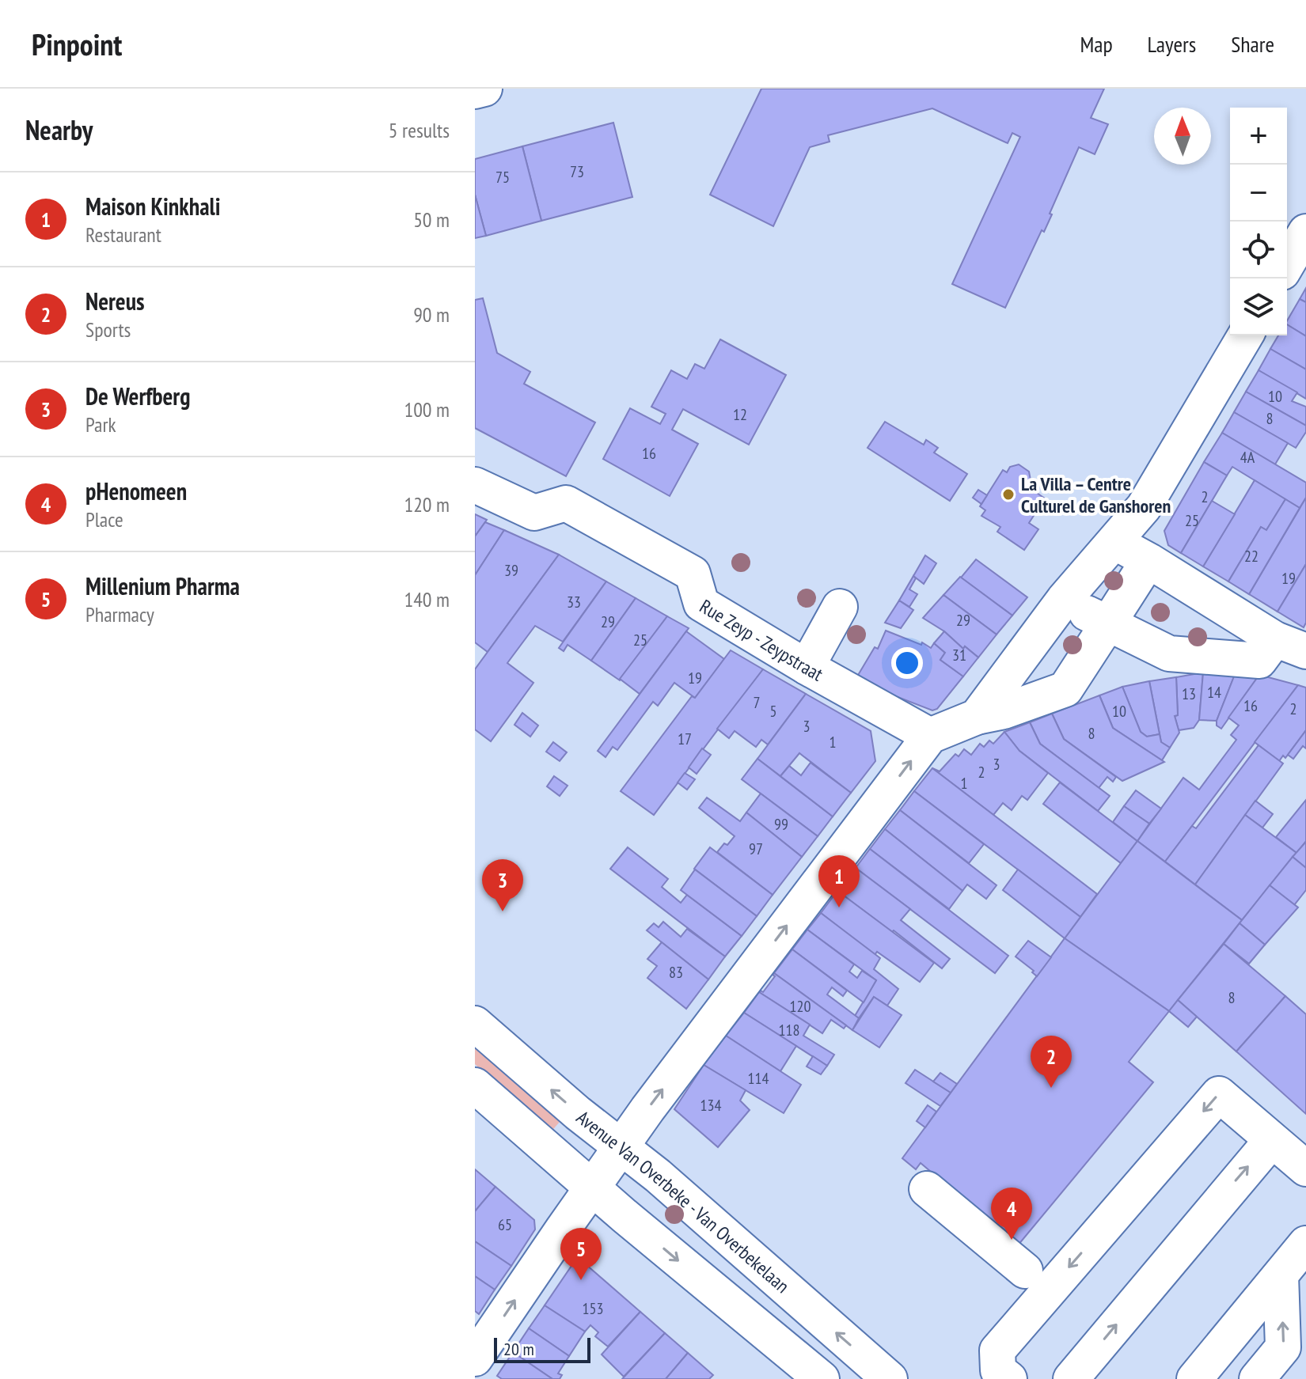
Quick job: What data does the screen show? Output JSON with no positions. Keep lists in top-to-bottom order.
{
  "streets": {
    "street": ["Rue Zeyp - Zeypstraat", "Avenue Van Overbeke - Van Overbekelaan"]
  },
  "places": ["La Villa – Centre Culturel de Ganshoren"],
  "house_numbers": [
    "73",
    "75",
    "10",
    "12",
    "8",
    "16",
    "4A",
    "2",
    "25",
    "22",
    "39",
    "19",
    "33",
    "29",
    "29",
    "25",
    "31",
    "19",
    "14",
    "13",
    "7",
    "16",
    "2",
    "5",
    "10",
    "3",
    "8",
    "17",
    "1",
    "3",
    "2",
    "1",
    "99",
    "97",
    "83",
    "8",
    "120",
    "118",
    "114",
    "134",
    "65",
    "153"
  ],
  "scale_bar": "20 m",
  "north": "top",
  "page": {
    "header": "Pinpoint",
    "nav": ["Map", "Layers", "Share"],
    "heading": ["Nearby", "5 results"],
    "map_buttons": ["+", "−"],
    "list": [
      {
        "mark": "1",
        "name": "Maison Kinkhali",
        "note": "Restaurant",
        "value": "50 m"
      },
      {
        "mark": "2",
        "name": "Nereus",
        "note": "Sports",
        "value": "90 m"
      },
      {
        "mark": "3",
        "name": "De Werfberg",
        "note": "Park",
        "value": "100 m"
      },
      {
        "mark": "4",
        "name": "pHenomeen",
        "note": "Place",
        "value": "120 m"
      },
      {
        "mark": "5",
        "name": "Millenium Pharma",
        "note": "Pharmacy",
        "value": "140 m"
      }
    ],
    "pins": [
      "1",
      "3",
      "2",
      "4",
      "5"
    ],
    "scale": "20 m"
  }
}
